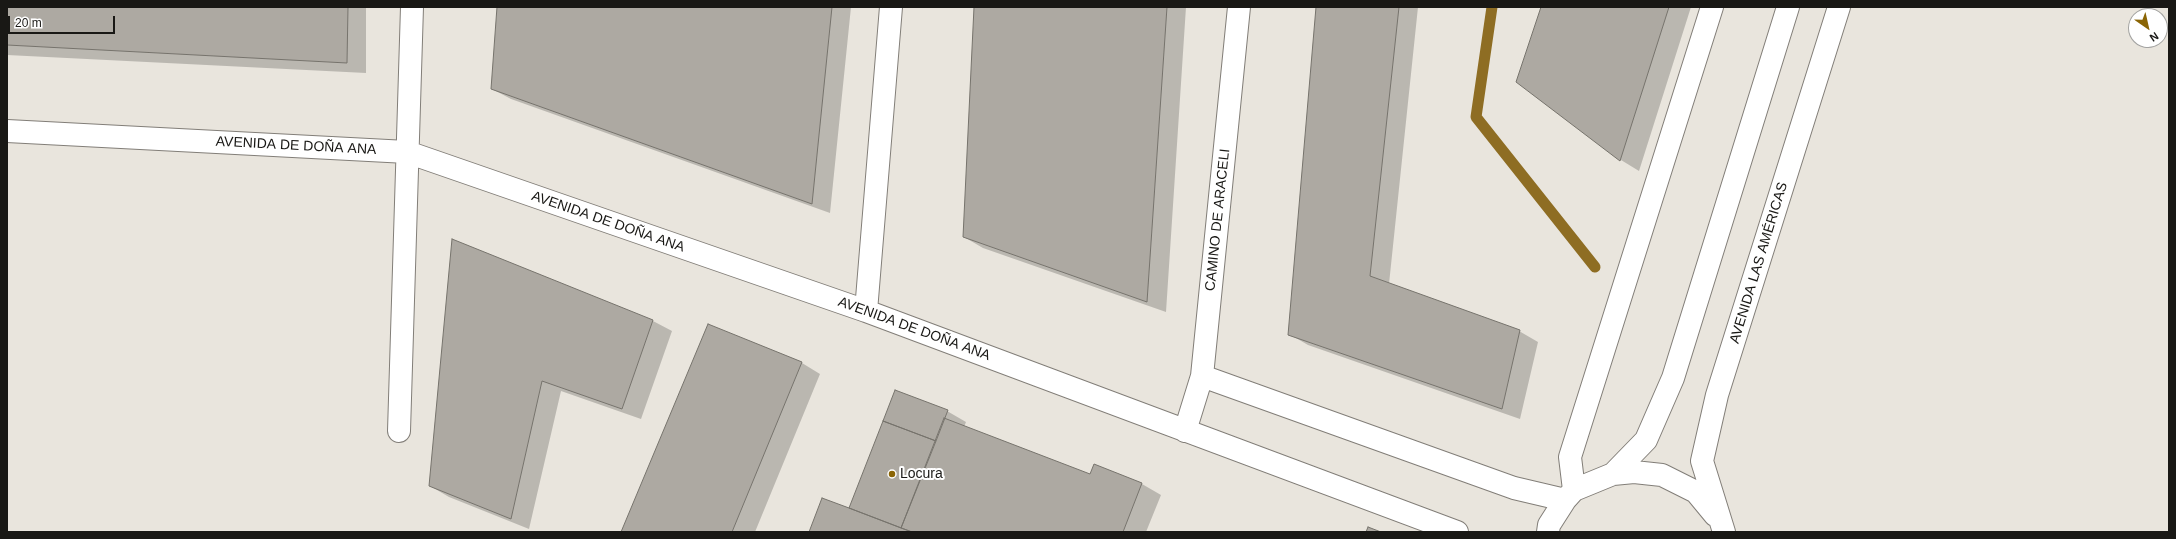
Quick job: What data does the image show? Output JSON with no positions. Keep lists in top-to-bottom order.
{
  "streets": {
    "street": ["AVENIDA DE DOÑA ANA", "CAMINO DE ARACELI", "AVENIDA LAS AMÉRICAS"]
  },
  "crossings": [
    ["AVENIDA DE DOÑA ANA", "CAMINO DE ARACELI"]
  ],
  "places": ["Locura"],
  "scale_bar": "20 m",
  "north": "bottom right"
}
